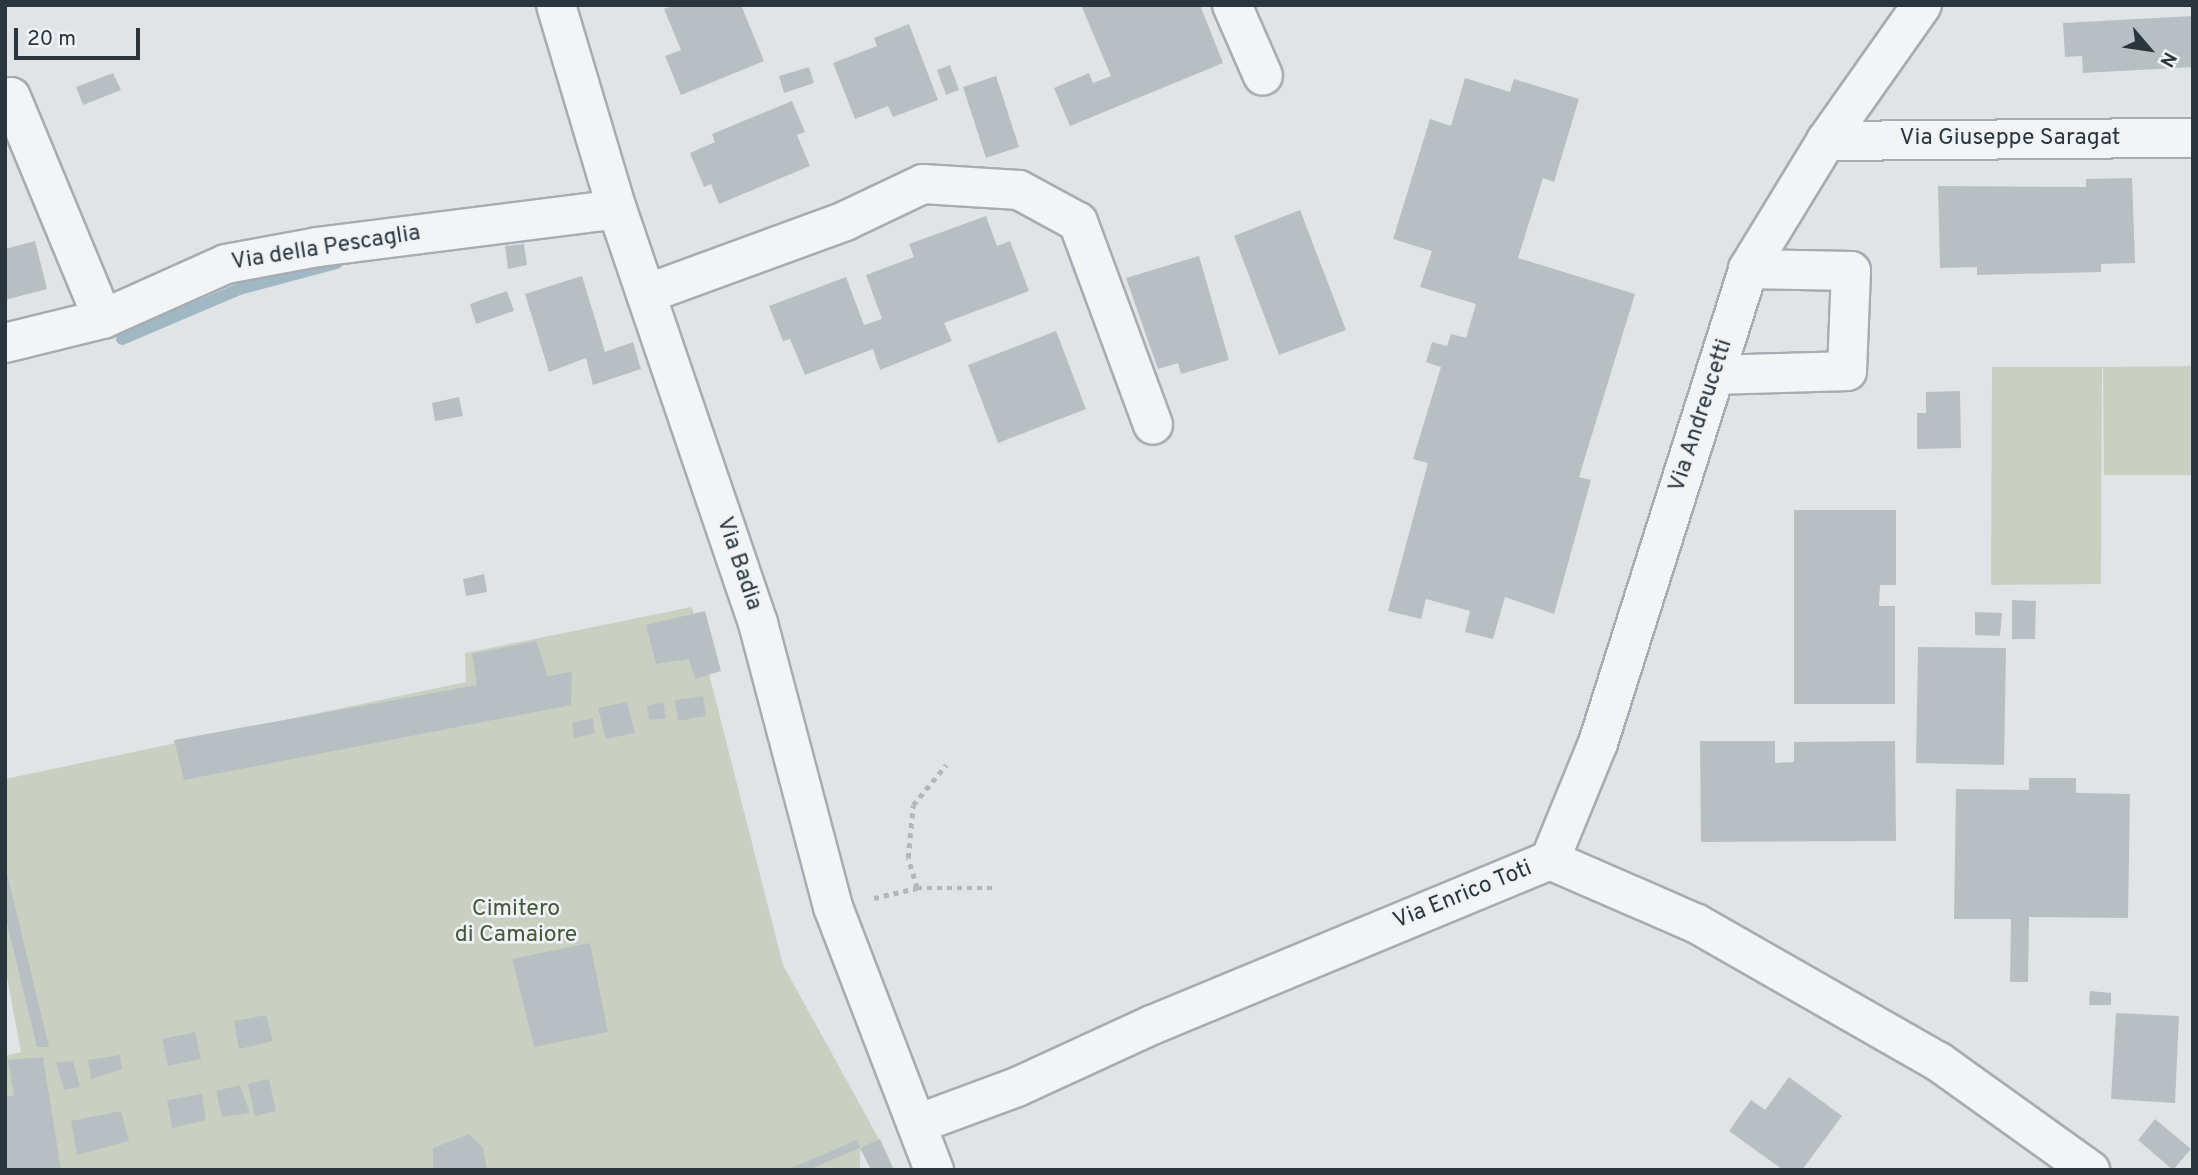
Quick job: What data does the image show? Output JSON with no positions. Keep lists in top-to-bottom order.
{
  "streets": {
    "street": [
      "Via Giuseppe Saragat",
      "Via della Pescaglia",
      "Via Andreucetti",
      "Via Badia",
      "Via Enrico Toti"
    ]
  },
  "crossings": [
    ["Via Giuseppe Saragat", "Via Andreucetti"],
    ["Via della Pescaglia", "Via Badia"],
    ["Via Andreucetti", "Via Enrico Toti"],
    ["Via Badia", "Via Enrico Toti"]
  ],
  "parks": ["Cimitero di Camaiore"],
  "scale_bar": "20 m",
  "north": "bottom right"
}
